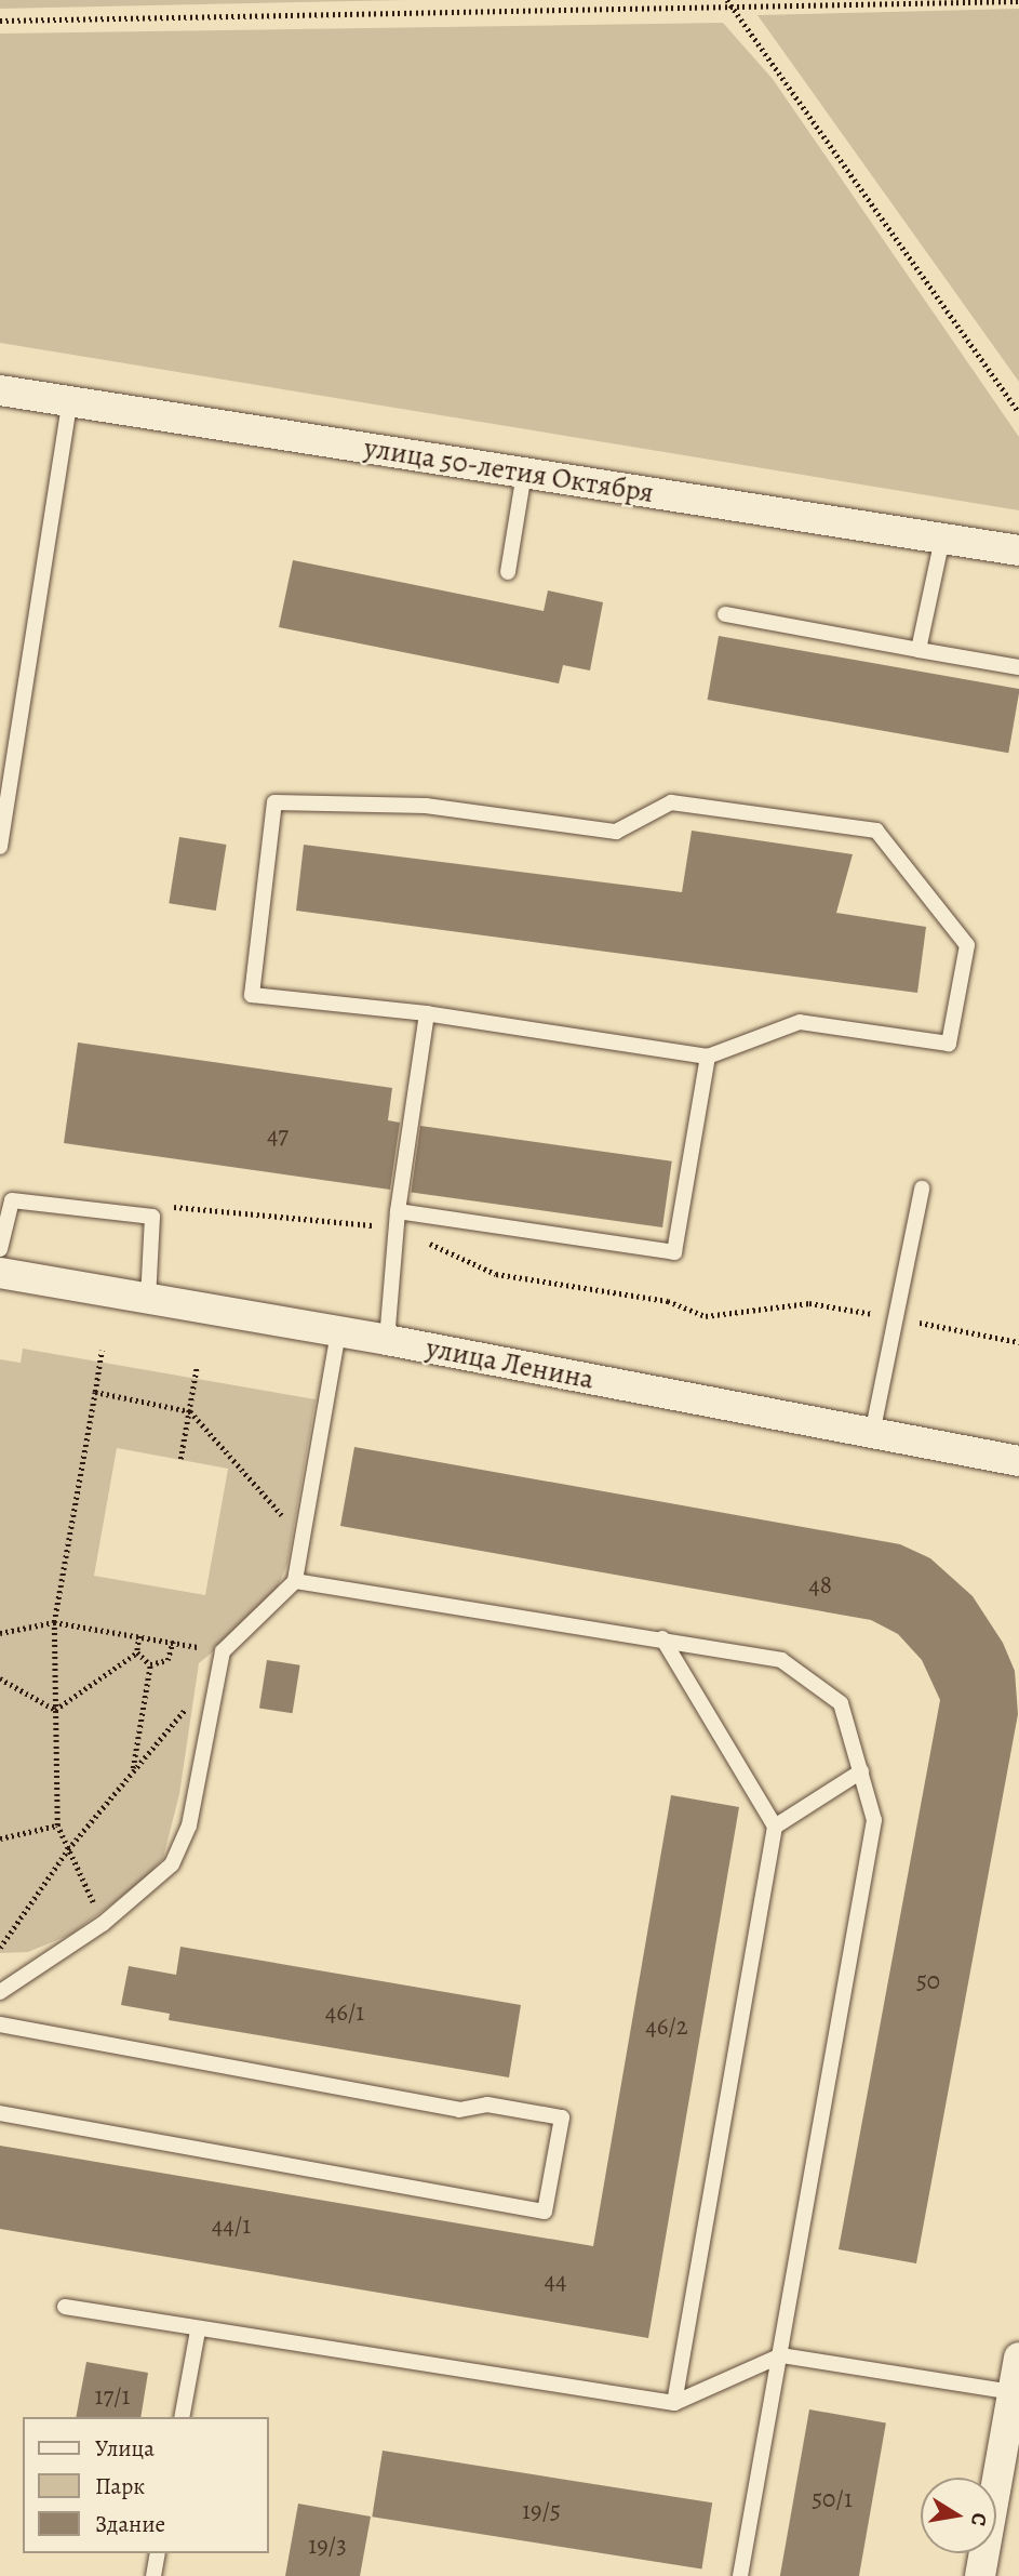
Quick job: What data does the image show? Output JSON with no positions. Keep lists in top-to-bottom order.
{
  "streets": {
    "street": ["улица 50-летия Октября", "улица Ленина"]
  },
  "house_numbers": [
    "47",
    "48",
    "50",
    "46/1",
    "46/2",
    "44/1",
    "44",
    "17/1",
    "50/1",
    "19/5",
    "19/3"
  ],
  "legend": ["Улица", "Парк", "Здание"],
  "north": "right"
}
